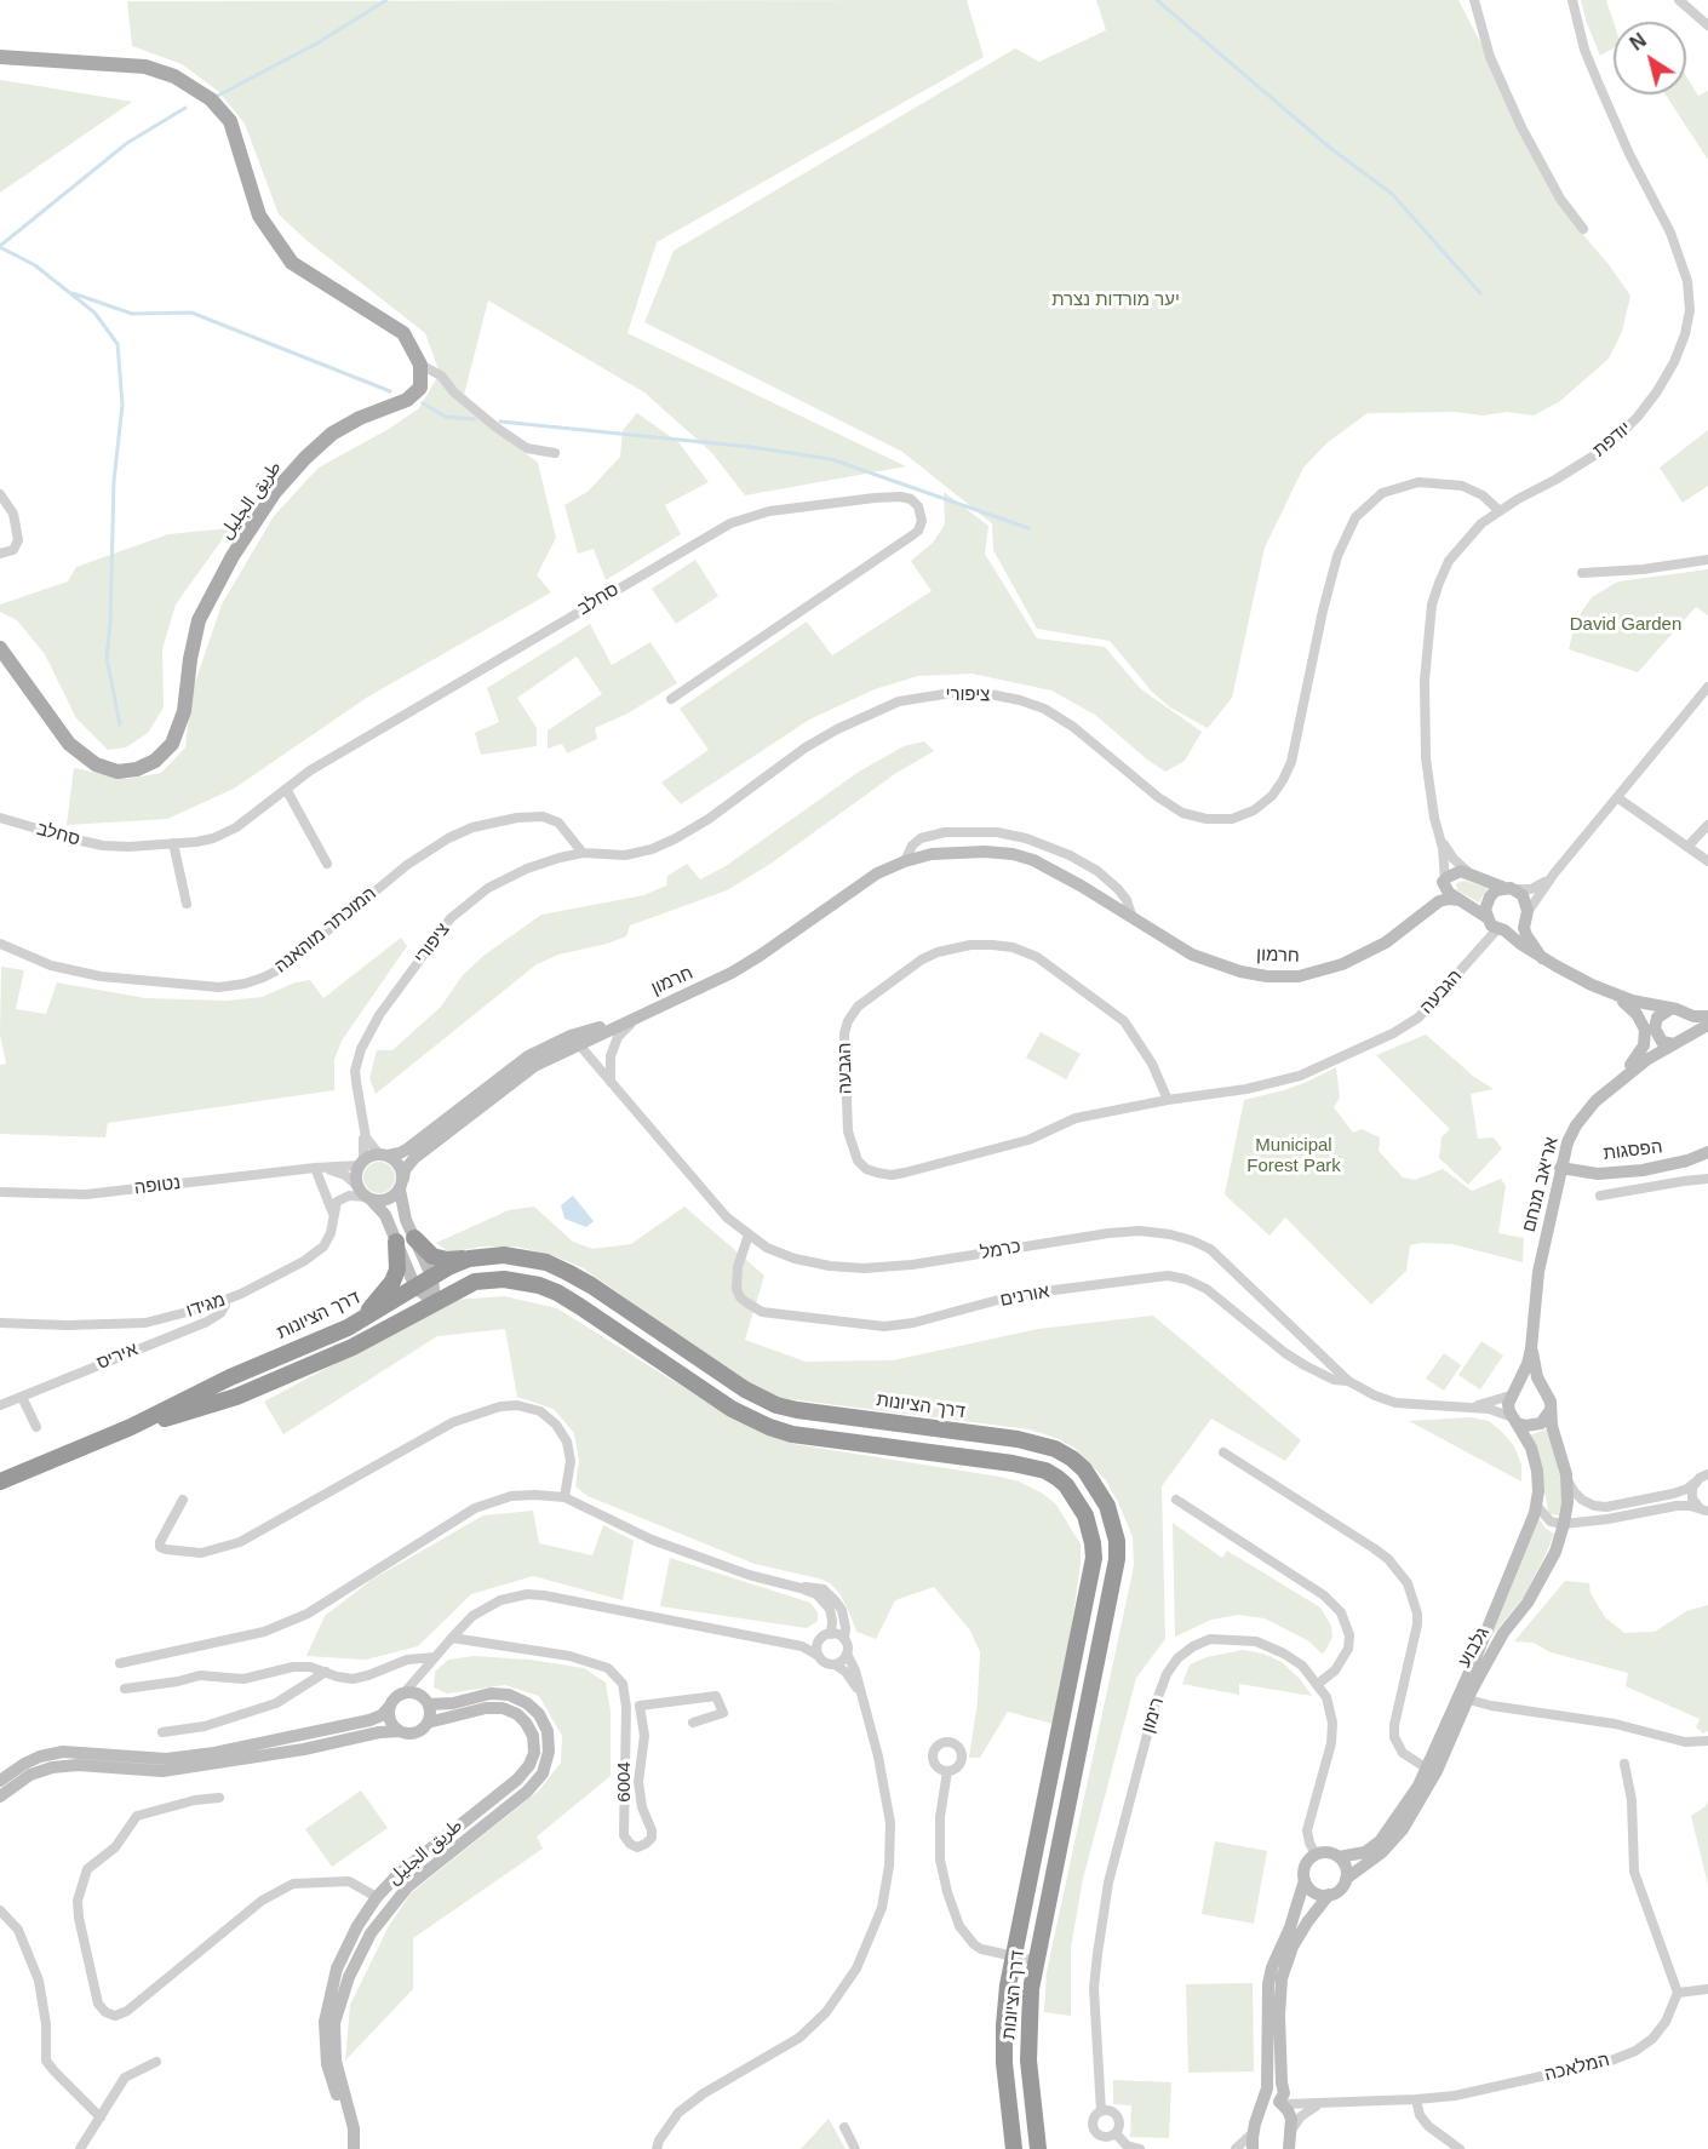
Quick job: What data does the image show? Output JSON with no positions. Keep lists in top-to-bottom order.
{
  "streets": {
    "highway": ["דרך הציונות"],
    "main road": ["طريق الجليل"],
    "street": [
      "יודפת",
      "סחלב",
      "ציפורי",
      "המוכתר מוהאנה",
      "חרמון",
      "הגבעה",
      "הפסגות",
      "אריאב מנחם",
      "נטופה",
      "כרמל",
      "אורנים",
      "מגידו",
      "איריס",
      "גלבוע",
      "רימון",
      "6004",
      "המלאכה"
    ]
  },
  "crossings": [
    ["יודפת", "ציפורי"],
    ["יודפת", "חרמון"],
    ["ציפורי", "המוכתר מוהאנה"],
    ["ציפורי", "חרמון"],
    ["ציפורי", "נטופה"],
    ["חרמון", "נטופה"],
    ["חרמון", "כרמל"],
    ["הפסגות", "אריאב מנחם"],
    ["כרמל", "אורנים"],
    ["כרמל", "גלבוע"],
    ["מגידו", "איריס"],
    ["גלבוע", "רימון"]
  ],
  "parks": ["יער מורדות נצרת", "David Garden", "Municipal Forest Park"],
  "north": "top left"
}
